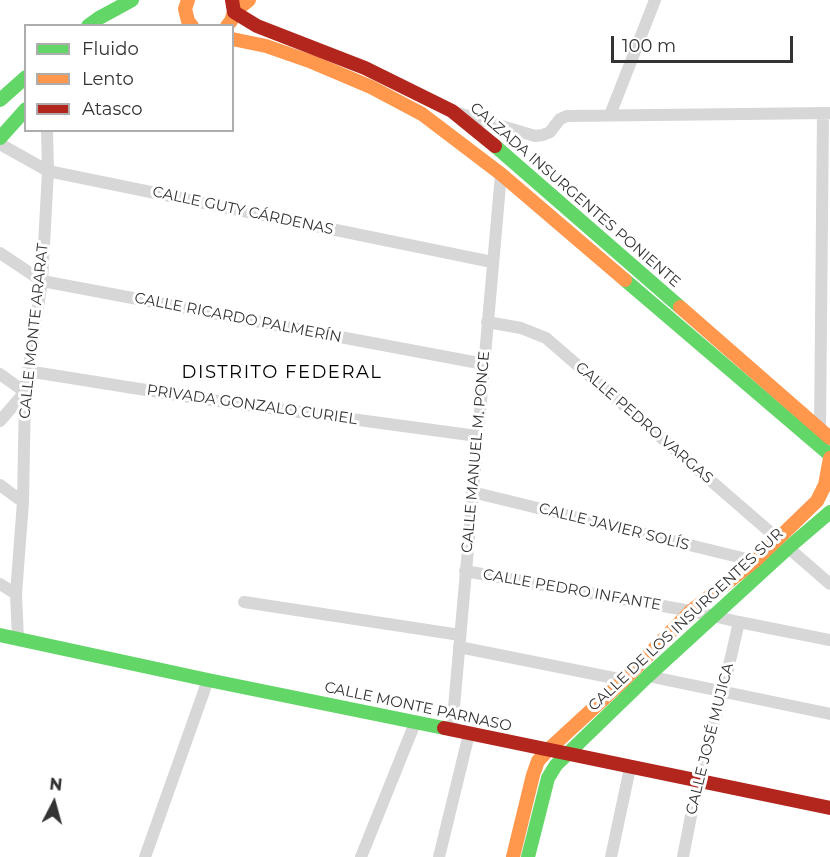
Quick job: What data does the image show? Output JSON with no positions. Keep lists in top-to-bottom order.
{
  "streets": {
    "street": [
      "CALZADA INSURGENTES PONIENTE",
      "CALLE GUTY CÁRDENAS",
      "CALLE RICARDO PALMERÍN",
      "CALLE MONTE ARARAT",
      "PRIVADA GONZALO CURIEL",
      "CALLE PEDRO VARGAS",
      "CALLE MANUEL M. PONCE",
      "CALLE JAVIER SOLÍS",
      "CALLE PEDRO INFANTE",
      "CALLE DE LOS INSURGENTES SUR",
      "CALLE MONTE PARNASO",
      "CALLE JOSÉ MUJICA"
    ]
  },
  "crossings": [
    ["CALZADA INSURGENTES PONIENTE", "CALLE MANUEL M. PONCE"],
    ["CALZADA INSURGENTES PONIENTE", "CALLE DE LOS INSURGENTES SUR"],
    ["CALLE GUTY CÁRDENAS", "CALLE MONTE ARARAT"],
    ["CALLE GUTY CÁRDENAS", "CALLE MANUEL M. PONCE"],
    ["CALLE RICARDO PALMERÍN", "CALLE MONTE ARARAT"],
    ["CALLE RICARDO PALMERÍN", "CALLE MANUEL M. PONCE"],
    ["CALLE MONTE ARARAT", "PRIVADA GONZALO CURIEL"],
    ["CALLE MONTE ARARAT", "CALLE MONTE PARNASO"],
    ["PRIVADA GONZALO CURIEL", "CALLE MANUEL M. PONCE"],
    ["CALLE PEDRO VARGAS", "CALLE MANUEL M. PONCE"],
    ["CALLE PEDRO VARGAS", "CALLE DE LOS INSURGENTES SUR"],
    ["CALLE MANUEL M. PONCE", "CALLE JAVIER SOLÍS"],
    ["CALLE MANUEL M. PONCE", "CALLE PEDRO INFANTE"],
    ["CALLE MANUEL M. PONCE", "CALLE MONTE PARNASO"],
    ["CALLE JAVIER SOLÍS", "CALLE DE LOS INSURGENTES SUR"],
    ["CALLE PEDRO INFANTE", "CALLE DE LOS INSURGENTES SUR"],
    ["CALLE PEDRO INFANTE", "CALLE JOSÉ MUJICA"],
    ["CALLE DE LOS INSURGENTES SUR", "CALLE MONTE PARNASO"],
    ["CALLE MONTE PARNASO", "CALLE JOSÉ MUJICA"]
  ],
  "districts": ["DISTRITO FEDERAL"],
  "legend": ["Fluido", "Lento", "Atasco"],
  "scale_bar": "100 m",
  "north": "top"
}
